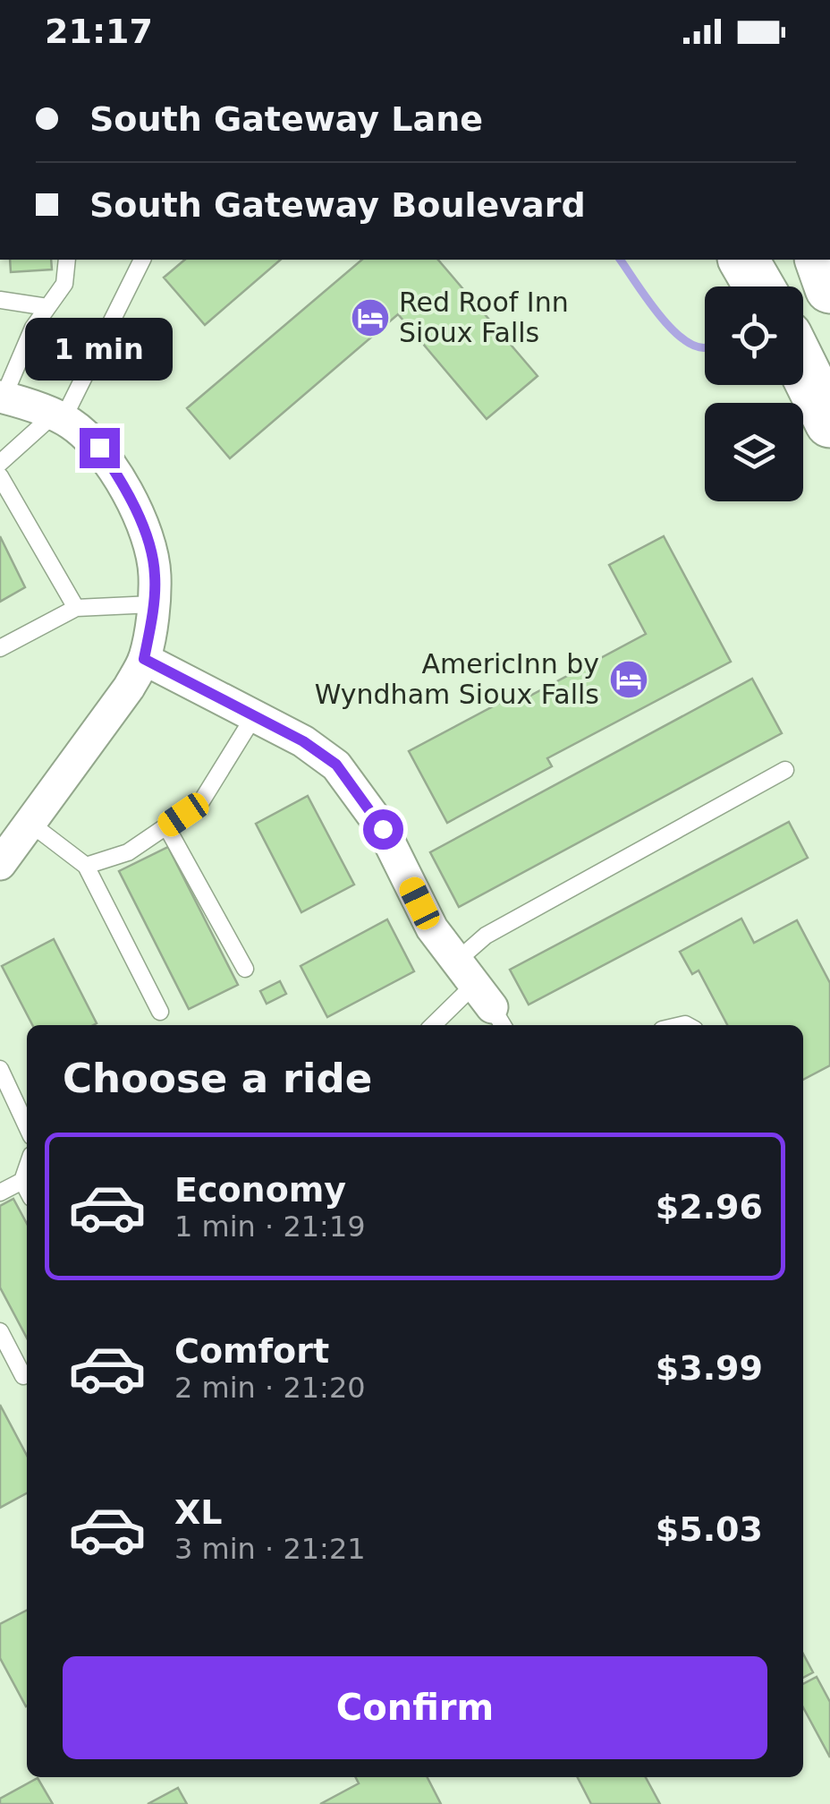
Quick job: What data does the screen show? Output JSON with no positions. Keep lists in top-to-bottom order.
{
  "places": {
    "hotel": ["Red Roof Inn Sioux Falls", "AmericInn by Wyndham Sioux Falls"]
  },
  "page": {
    "status": "21:17",
    "banner": ["South Gateway Lane", "South Gateway Boulevard"],
    "bubble": "1 min",
    "heading": "Choose a ride",
    "list": [
      {
        "name": "Economy",
        "note": "1 min · 21:19",
        "value": "$2.96"
      },
      {
        "name": "Comfort",
        "note": "2 min · 21:20",
        "value": "$3.99"
      },
      {
        "name": "XL",
        "note": "3 min · 21:21",
        "value": "$5.03"
      }
    ],
    "buttons": "Confirm"
  }
}
